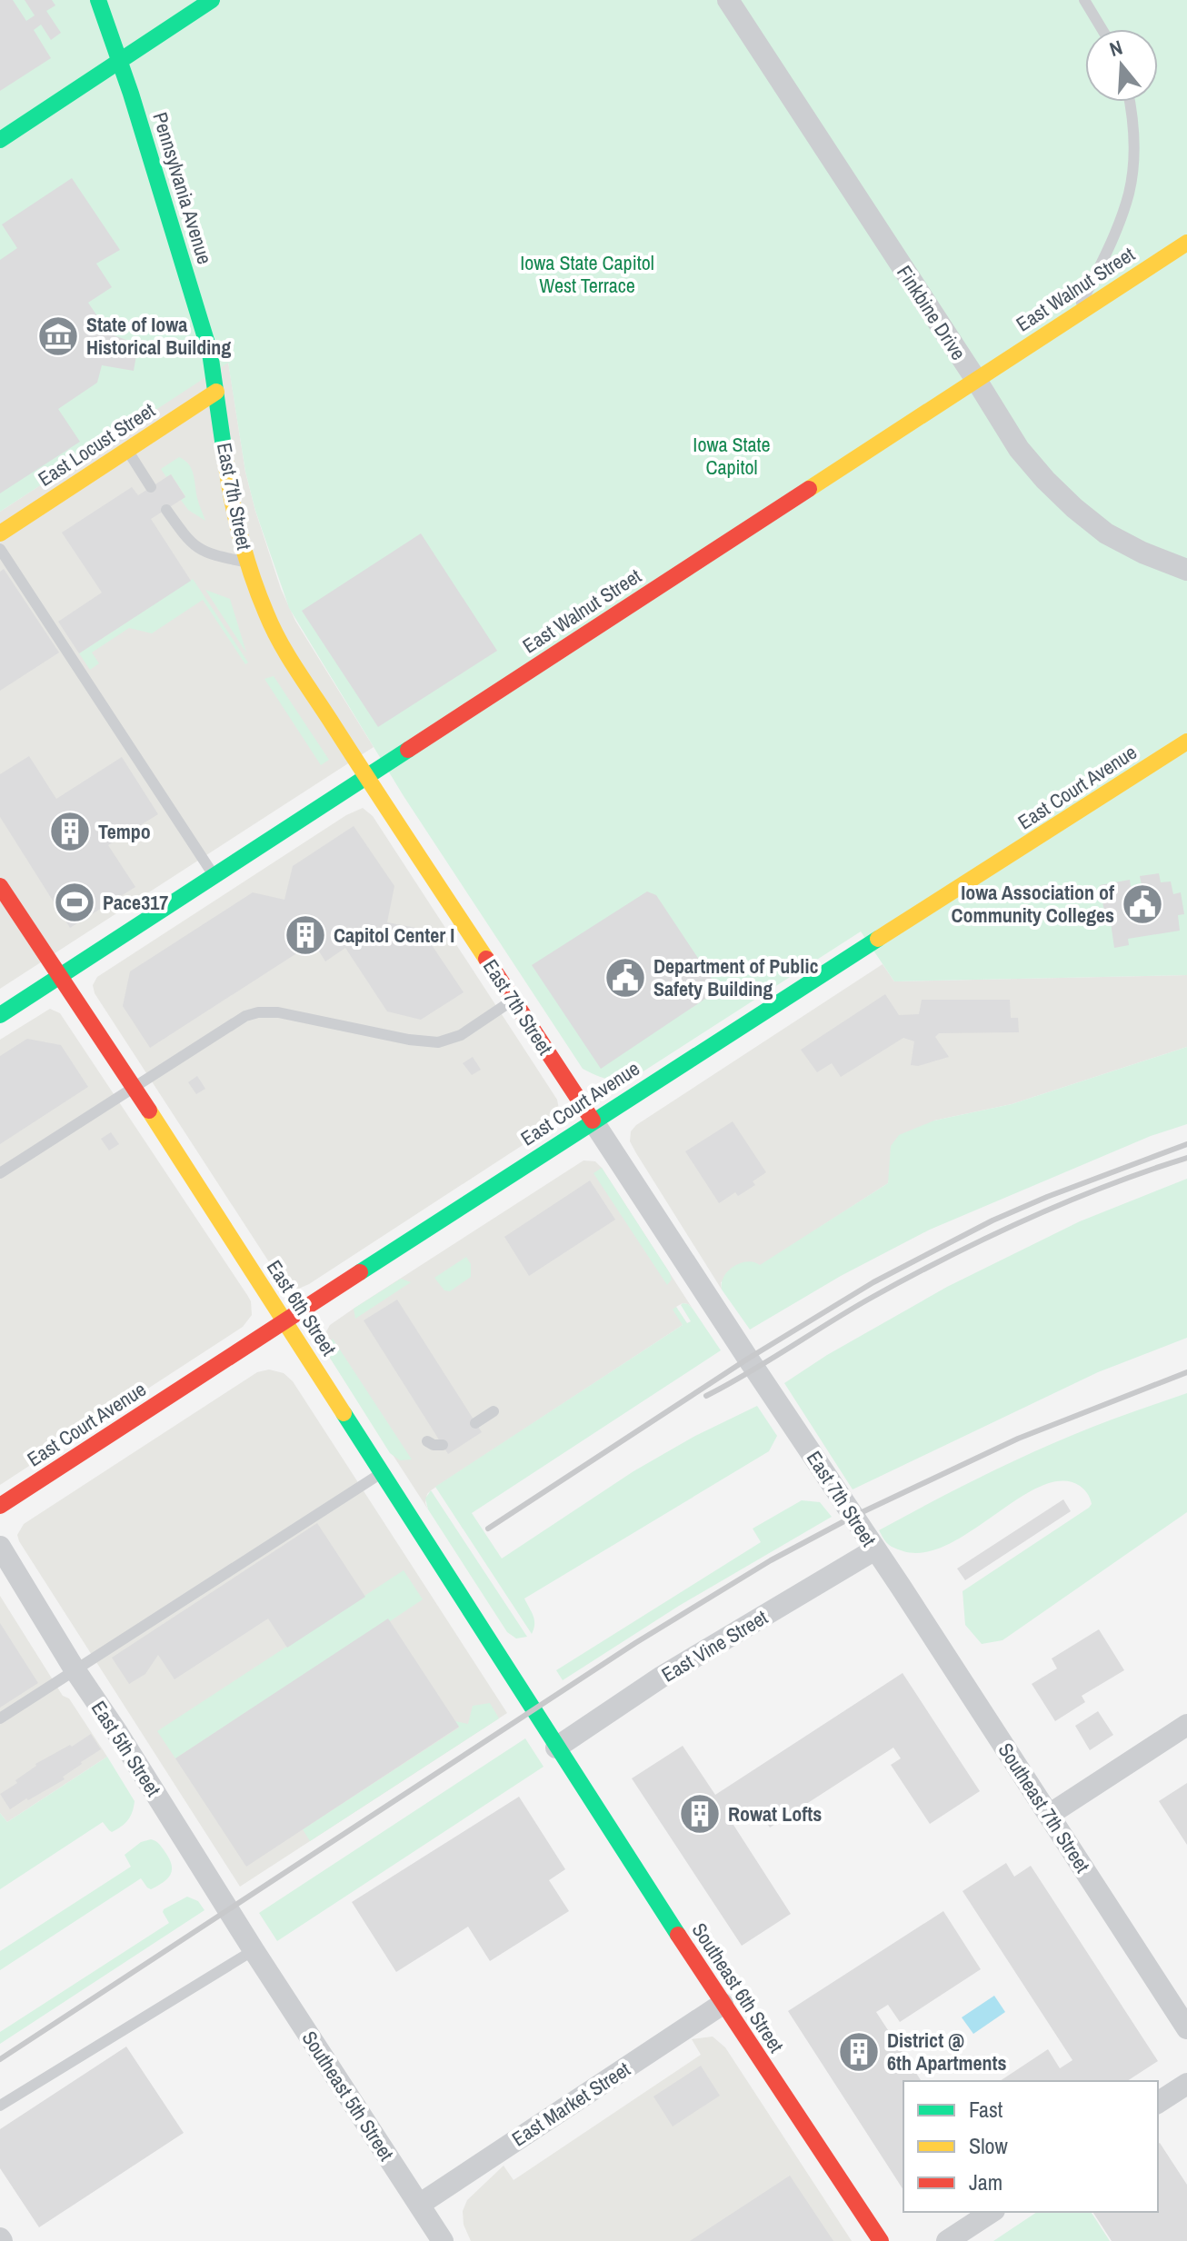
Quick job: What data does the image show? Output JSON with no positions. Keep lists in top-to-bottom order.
{
  "streets": {
    "street": [
      "Pennsylvania Avenue",
      "East Walnut Street",
      "Finkbine Drive",
      "East Locust Street",
      "East 7th Street",
      "East Court Avenue",
      "East 6th Street",
      "East Vine Street",
      "East 5th Street",
      "Southeast 7th Street",
      "Southeast 6th Street",
      "Southeast 5th Street",
      "East Market Street"
    ]
  },
  "crossings": [
    ["Pennsylvania Avenue", "East Locust Street"],
    ["Pennsylvania Avenue", "East 7th Street"],
    ["East Walnut Street", "Finkbine Drive"],
    ["East Walnut Street", "East 7th Street"],
    ["East Walnut Street", "East 6th Street"],
    ["East Locust Street", "East 7th Street"],
    ["East 7th Street", "East Court Avenue"],
    ["East 7th Street", "East Vine Street"],
    ["East 7th Street", "Southeast 7th Street"],
    ["East Court Avenue", "East 6th Street"],
    ["East 6th Street", "East Vine Street"],
    ["East 6th Street", "Southeast 6th Street"],
    ["East Vine Street", "Southeast 6th Street"],
    ["East 5th Street", "Southeast 5th Street"],
    ["Southeast 6th Street", "East Market Street"],
    ["Southeast 5th Street", "East Market Street"]
  ],
  "parks": ["Iowa State Capitol West Terrace", "Iowa State Capitol"],
  "places": {
    "museum": ["State of Iowa Historical Building"],
    "building": [
      "Tempo",
      "Capitol Center I",
      "Rowat Lofts",
      "District @ 6th Apartments"
    ],
    "sports": ["Pace317"],
    "public building": ["Iowa Association of Community Colleges", "Department of Public Safety Building"]
  },
  "legend": ["Fast", "Slow", "Jam"],
  "north": "top"
}
